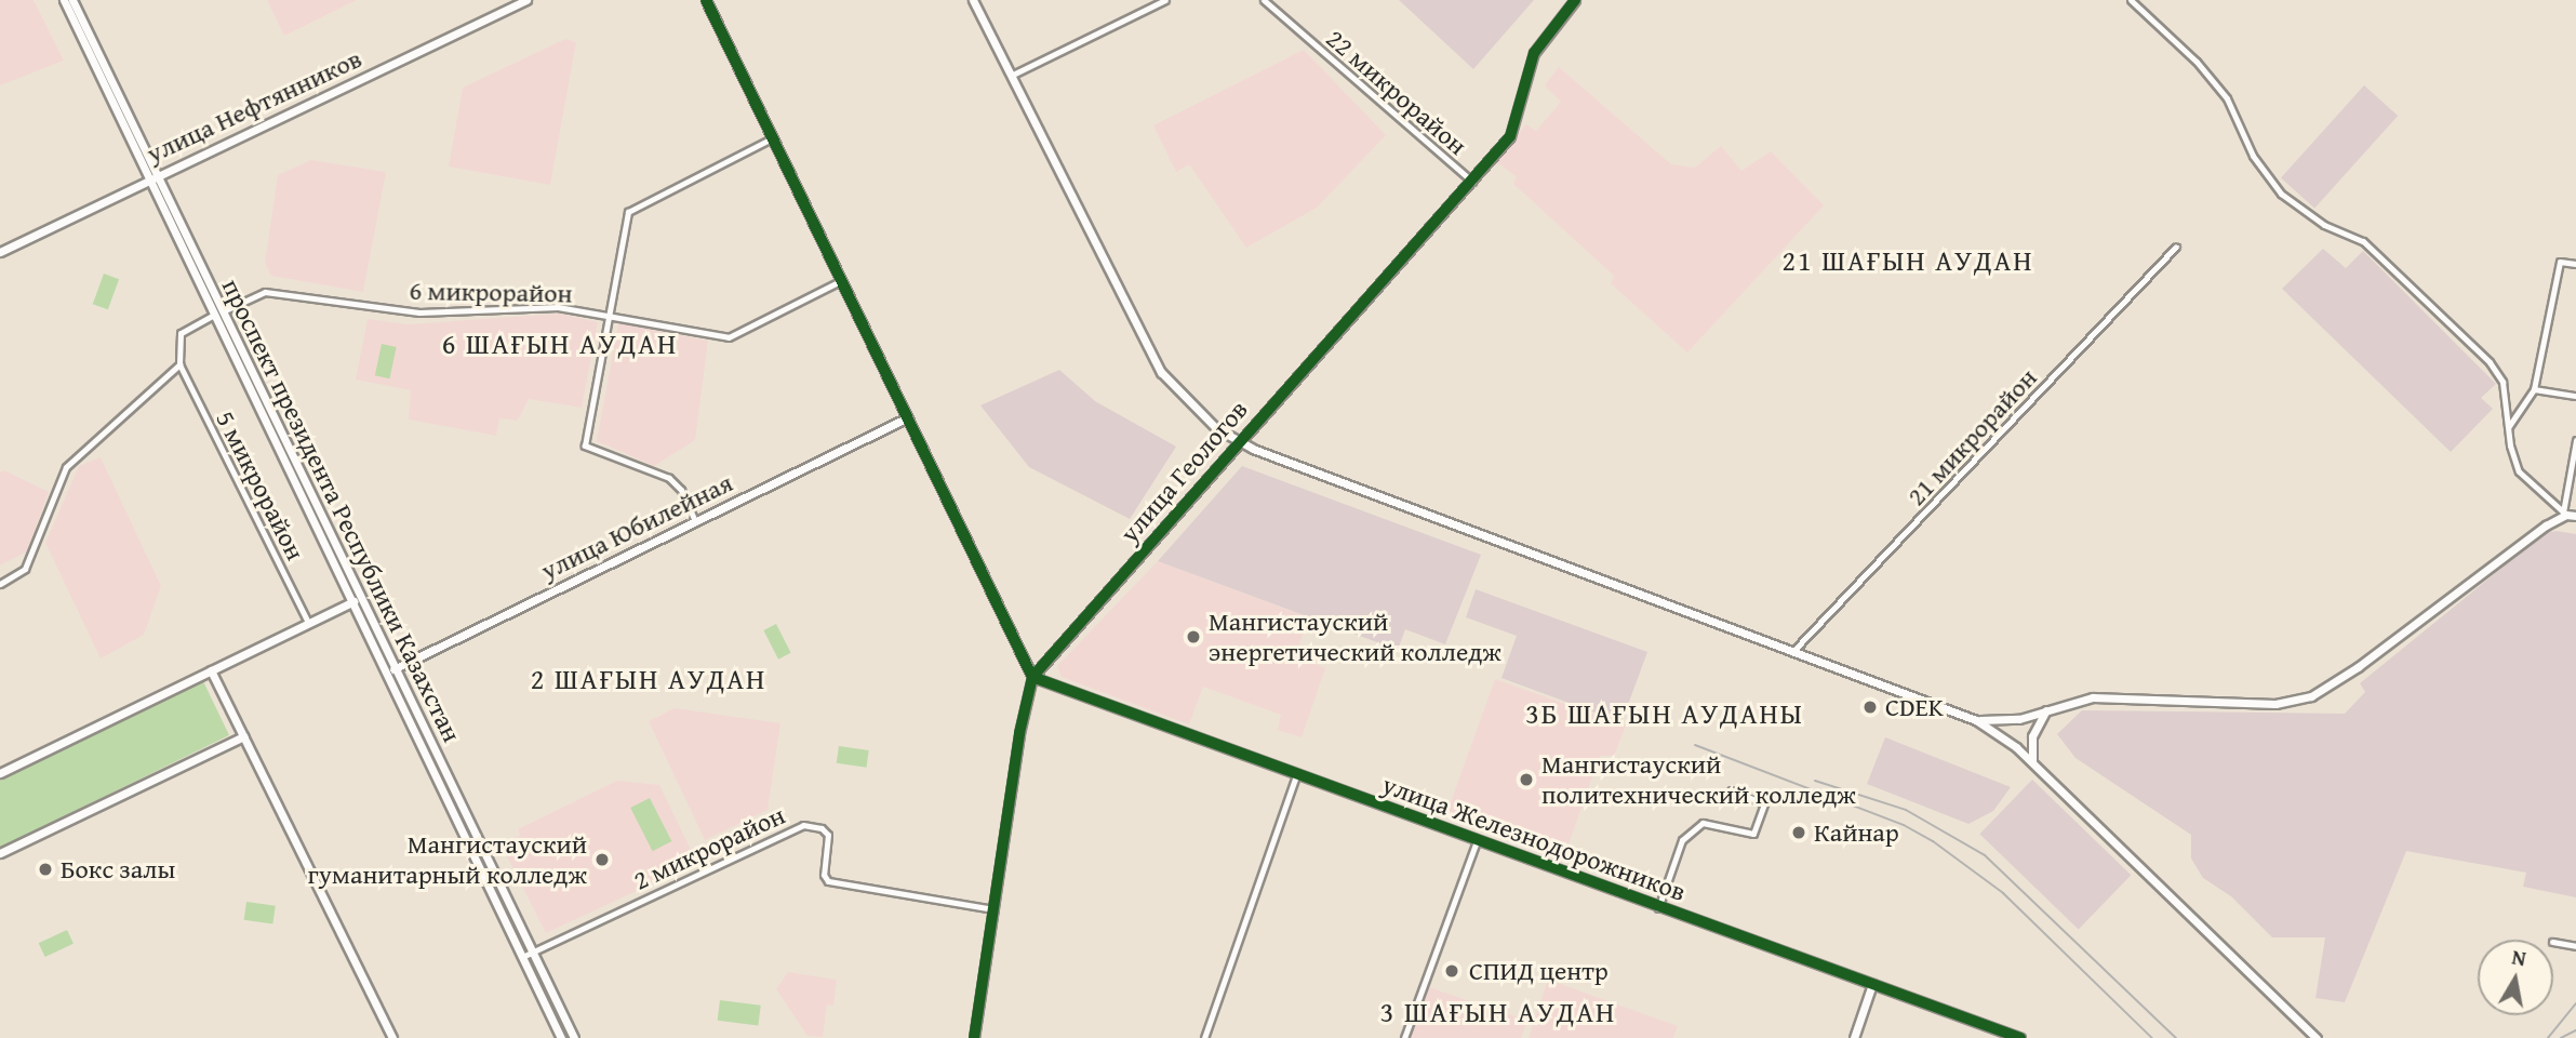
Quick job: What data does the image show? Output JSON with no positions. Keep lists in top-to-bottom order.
{
  "streets": {
    "street": [
      "22 микрорайон",
      "улица Нефтянников",
      "6 микрорайон",
      "21 микрорайон",
      "улица Геологов",
      "5 микрорайон",
      "проспект президента Республики Казахстан",
      "улица Юбилейная",
      "улица Железнодорожников",
      "2 микрорайон"
    ]
  },
  "crossings": [
    ["22 микрорайон", "улица Геологов"],
    ["улица Нефтянников", "проспект президента Республики Казахстан"],
    ["6 микрорайон", "проспект президента Республики Казахстан"],
    ["улица Геологов", "улица Железнодорожников"],
    ["улица Геологов", "2 микрорайон"],
    ["проспект президента Республики Казахстан", "улица Юбилейная"],
    ["проспект президента Республики Казахстан", "2 микрорайон"]
  ],
  "districts": [
    "21 ШАҒЫН АУДАН",
    "6 ШАҒЫН АУДАН",
    "2 ШАҒЫН АУДАН",
    "3Б ШАҒЫН АУДАНЫ",
    "3 ШАҒЫН АУДАН"
  ],
  "places": [
    "Мангистауский энергетический колледж",
    "CDEK",
    "Мангистауский политехнический колледж",
    "Кайнар",
    "Мангистауский гуманитарный колледж",
    "Бокс залы",
    "СПИД центр"
  ],
  "north": "top"
}
